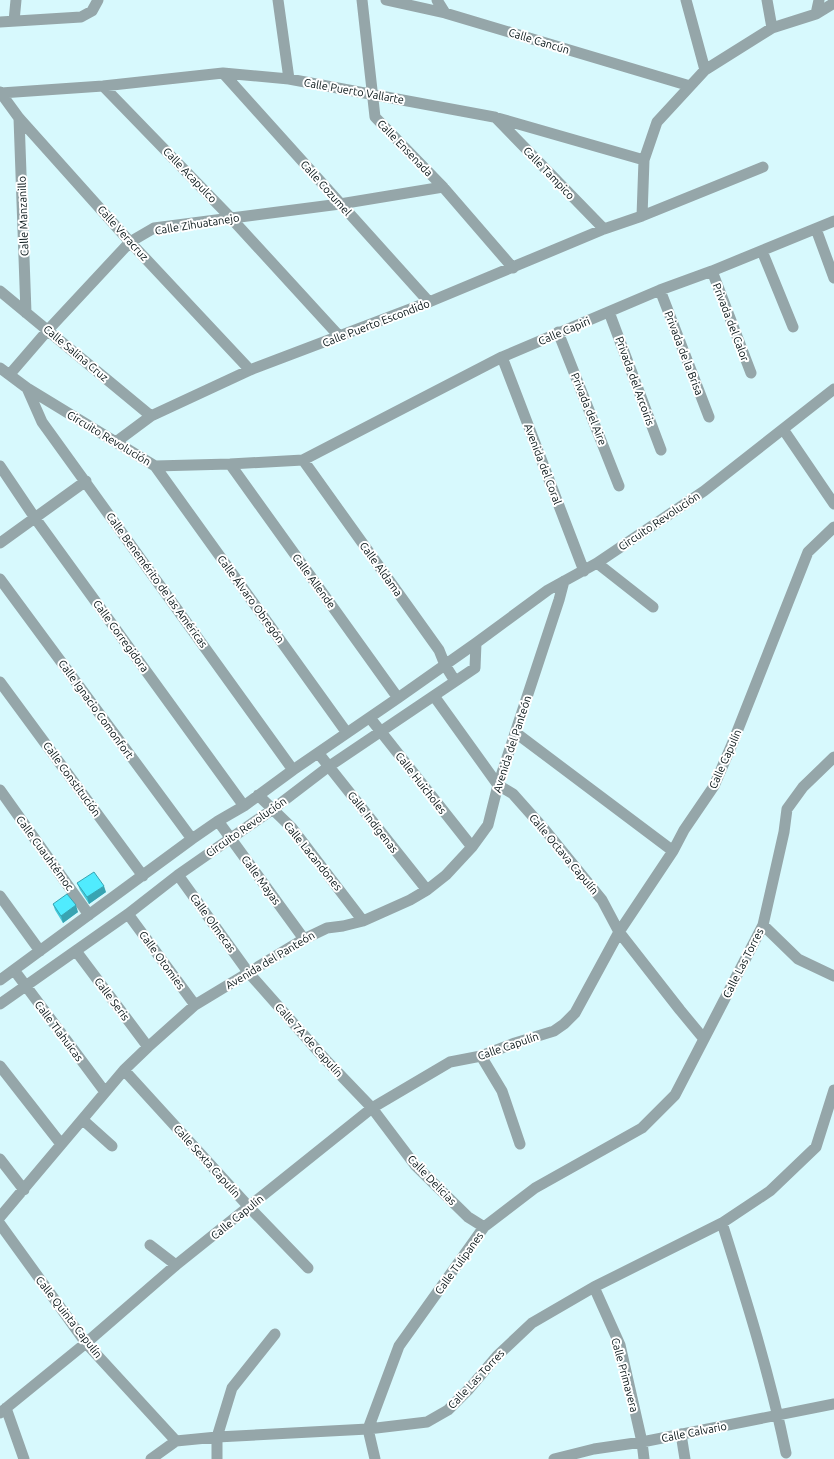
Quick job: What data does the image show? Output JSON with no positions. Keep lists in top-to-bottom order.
{
  "streets": {
    "street": [
      "Calle Cancún",
      "Calle Puerto Vallarte",
      "Calle Ensenada",
      "Calle Tampico",
      "Calle Acapulco",
      "Calle Cozumel",
      "Calle Manzanillo",
      "Calle Zihuatanejo",
      "Calle Veracruz",
      "Privada del Calor",
      "Calle Puerto Escondido",
      "Calle Capiri",
      "Calle Salina Cruz",
      "Privada de la Brisa",
      "Privada del Arcoiris",
      "Privada del Aire",
      "Circuito Revolución",
      "Avenida del Coral",
      "Calle Aldama",
      "Calle Benemérito de las Américas",
      "Calle Allende",
      "Calle Álvaro Obregón",
      "Calle Corregidora",
      "Calle Ignacio Comonfort",
      "Avenida del Panteón",
      "Calle Capulín",
      "Calle Constitución",
      "Calle Huicholes",
      "Calle Indígenas",
      "Calle Cuauhtémoc",
      "Calle Octava Capulín",
      "Calle Lacandones",
      "Calle Mayas",
      "Calle Olmecas",
      "Calle Otomies",
      "Calle Las Torres",
      "Calle Seris",
      "Calle Tlahuicas",
      "Calle 7A de Capulín",
      "Calle Sexta Capulín",
      "Calle Delicias",
      "Calle Tulipanes",
      "Calle Quinta Capulín",
      "Calle Primavera",
      "Calle Calvario"
    ]
  },
  "crossings": [
    ["Calle Puerto Vallarte", "Calle Ensenada"],
    ["Calle Puerto Vallarte", "Calle Tampico"],
    ["Calle Puerto Vallarte", "Calle Acapulco"],
    ["Calle Puerto Vallarte", "Calle Cozumel"],
    ["Calle Puerto Vallarte", "Calle Veracruz"],
    ["Calle Ensenada", "Calle Zihuatanejo"],
    ["Calle Ensenada", "Calle Puerto Escondido"],
    ["Calle Tampico", "Calle Puerto Escondido"],
    ["Calle Acapulco", "Calle Zihuatanejo"],
    ["Calle Acapulco", "Calle Puerto Escondido"],
    ["Calle Cozumel", "Calle Zihuatanejo"],
    ["Calle Cozumel", "Calle Puerto Escondido"],
    ["Calle Manzanillo", "Calle Veracruz"],
    ["Calle Manzanillo", "Calle Salina Cruz"],
    ["Calle Zihuatanejo", "Calle Veracruz"],
    ["Calle Zihuatanejo", "Calle Salina Cruz"],
    ["Calle Zihuatanejo", "Circuito Revolución"],
    ["Calle Veracruz", "Calle Puerto Escondido"],
    ["Privada del Calor", "Calle Capiri"],
    ["Calle Puerto Escondido", "Calle Salina Cruz"],
    ["Calle Puerto Escondido", "Circuito Revolución"],
    ["Calle Capiri", "Privada de la Brisa"],
    ["Calle Capiri", "Privada del Arcoiris"],
    ["Calle Capiri", "Privada del Aire"],
    ["Calle Capiri", "Circuito Revolución"],
    ["Calle Capiri", "Avenida del Coral"],
    ["Calle Capiri", "Calle Aldama"],
    ["Circuito Revolución", "Avenida del Coral"],
    ["Circuito Revolución", "Calle Aldama"],
    ["Circuito Revolución", "Calle Benemérito de las Américas"],
    ["Circuito Revolución", "Calle Allende"],
    ["Circuito Revolución", "Calle Álvaro Obregón"],
    ["Circuito Revolución", "Calle Corregidora"],
    ["Circuito Revolución", "Calle Ignacio Comonfort"],
    ["Circuito Revolución", "Avenida del Panteón"],
    ["Circuito Revolución", "Calle Constitución"],
    ["Circuito Revolución", "Calle Huicholes"],
    ["Circuito Revolución", "Calle Indígenas"],
    ["Circuito Revolución", "Calle Cuauhtémoc"],
    ["Circuito Revolución", "Calle Lacandones"],
    ["Circuito Revolución", "Calle Mayas"],
    ["Circuito Revolución", "Calle Olmecas"],
    ["Circuito Revolución", "Calle Otomies"],
    ["Circuito Revolución", "Calle Seris"],
    ["Circuito Revolución", "Calle Tlahuicas"],
    ["Avenida del Panteón", "Calle Huicholes"],
    ["Avenida del Panteón", "Calle Indígenas"],
    ["Avenida del Panteón", "Calle Octava Capulín"],
    ["Avenida del Panteón", "Calle Lacandones"],
    ["Avenida del Panteón", "Calle Mayas"],
    ["Avenida del Panteón", "Calle Olmecas"],
    ["Avenida del Panteón", "Calle Otomies"],
    ["Avenida del Panteón", "Calle Seris"],
    ["Avenida del Panteón", "Calle Tlahuicas"],
    ["Avenida del Panteón", "Calle 7A de Capulín"],
    ["Avenida del Panteón", "Calle Sexta Capulín"],
    ["Calle Capulín", "Calle Octava Capulín"],
    ["Calle Capulín", "Calle 7A de Capulín"],
    ["Calle Capulín", "Calle Sexta Capulín"],
    ["Calle Capulín", "Calle Delicias"],
    ["Calle Capulín", "Calle Quinta Capulín"],
    ["Calle Octava Capulín", "Calle Las Torres"],
    ["Calle Octava Capulín", "Calle Tulipanes"],
    ["Calle Olmecas", "Calle 7A de Capulín"],
    ["Calle Las Torres", "Calle Tulipanes"],
    ["Calle Las Torres", "Calle Quinta Capulín"],
    ["Calle Las Torres", "Calle Primavera"],
    ["Calle 7A de Capulín", "Calle Delicias"],
    ["Calle Delicias", "Calle Tulipanes"],
    ["Calle Primavera", "Calle Calvario"]
  ]
}
